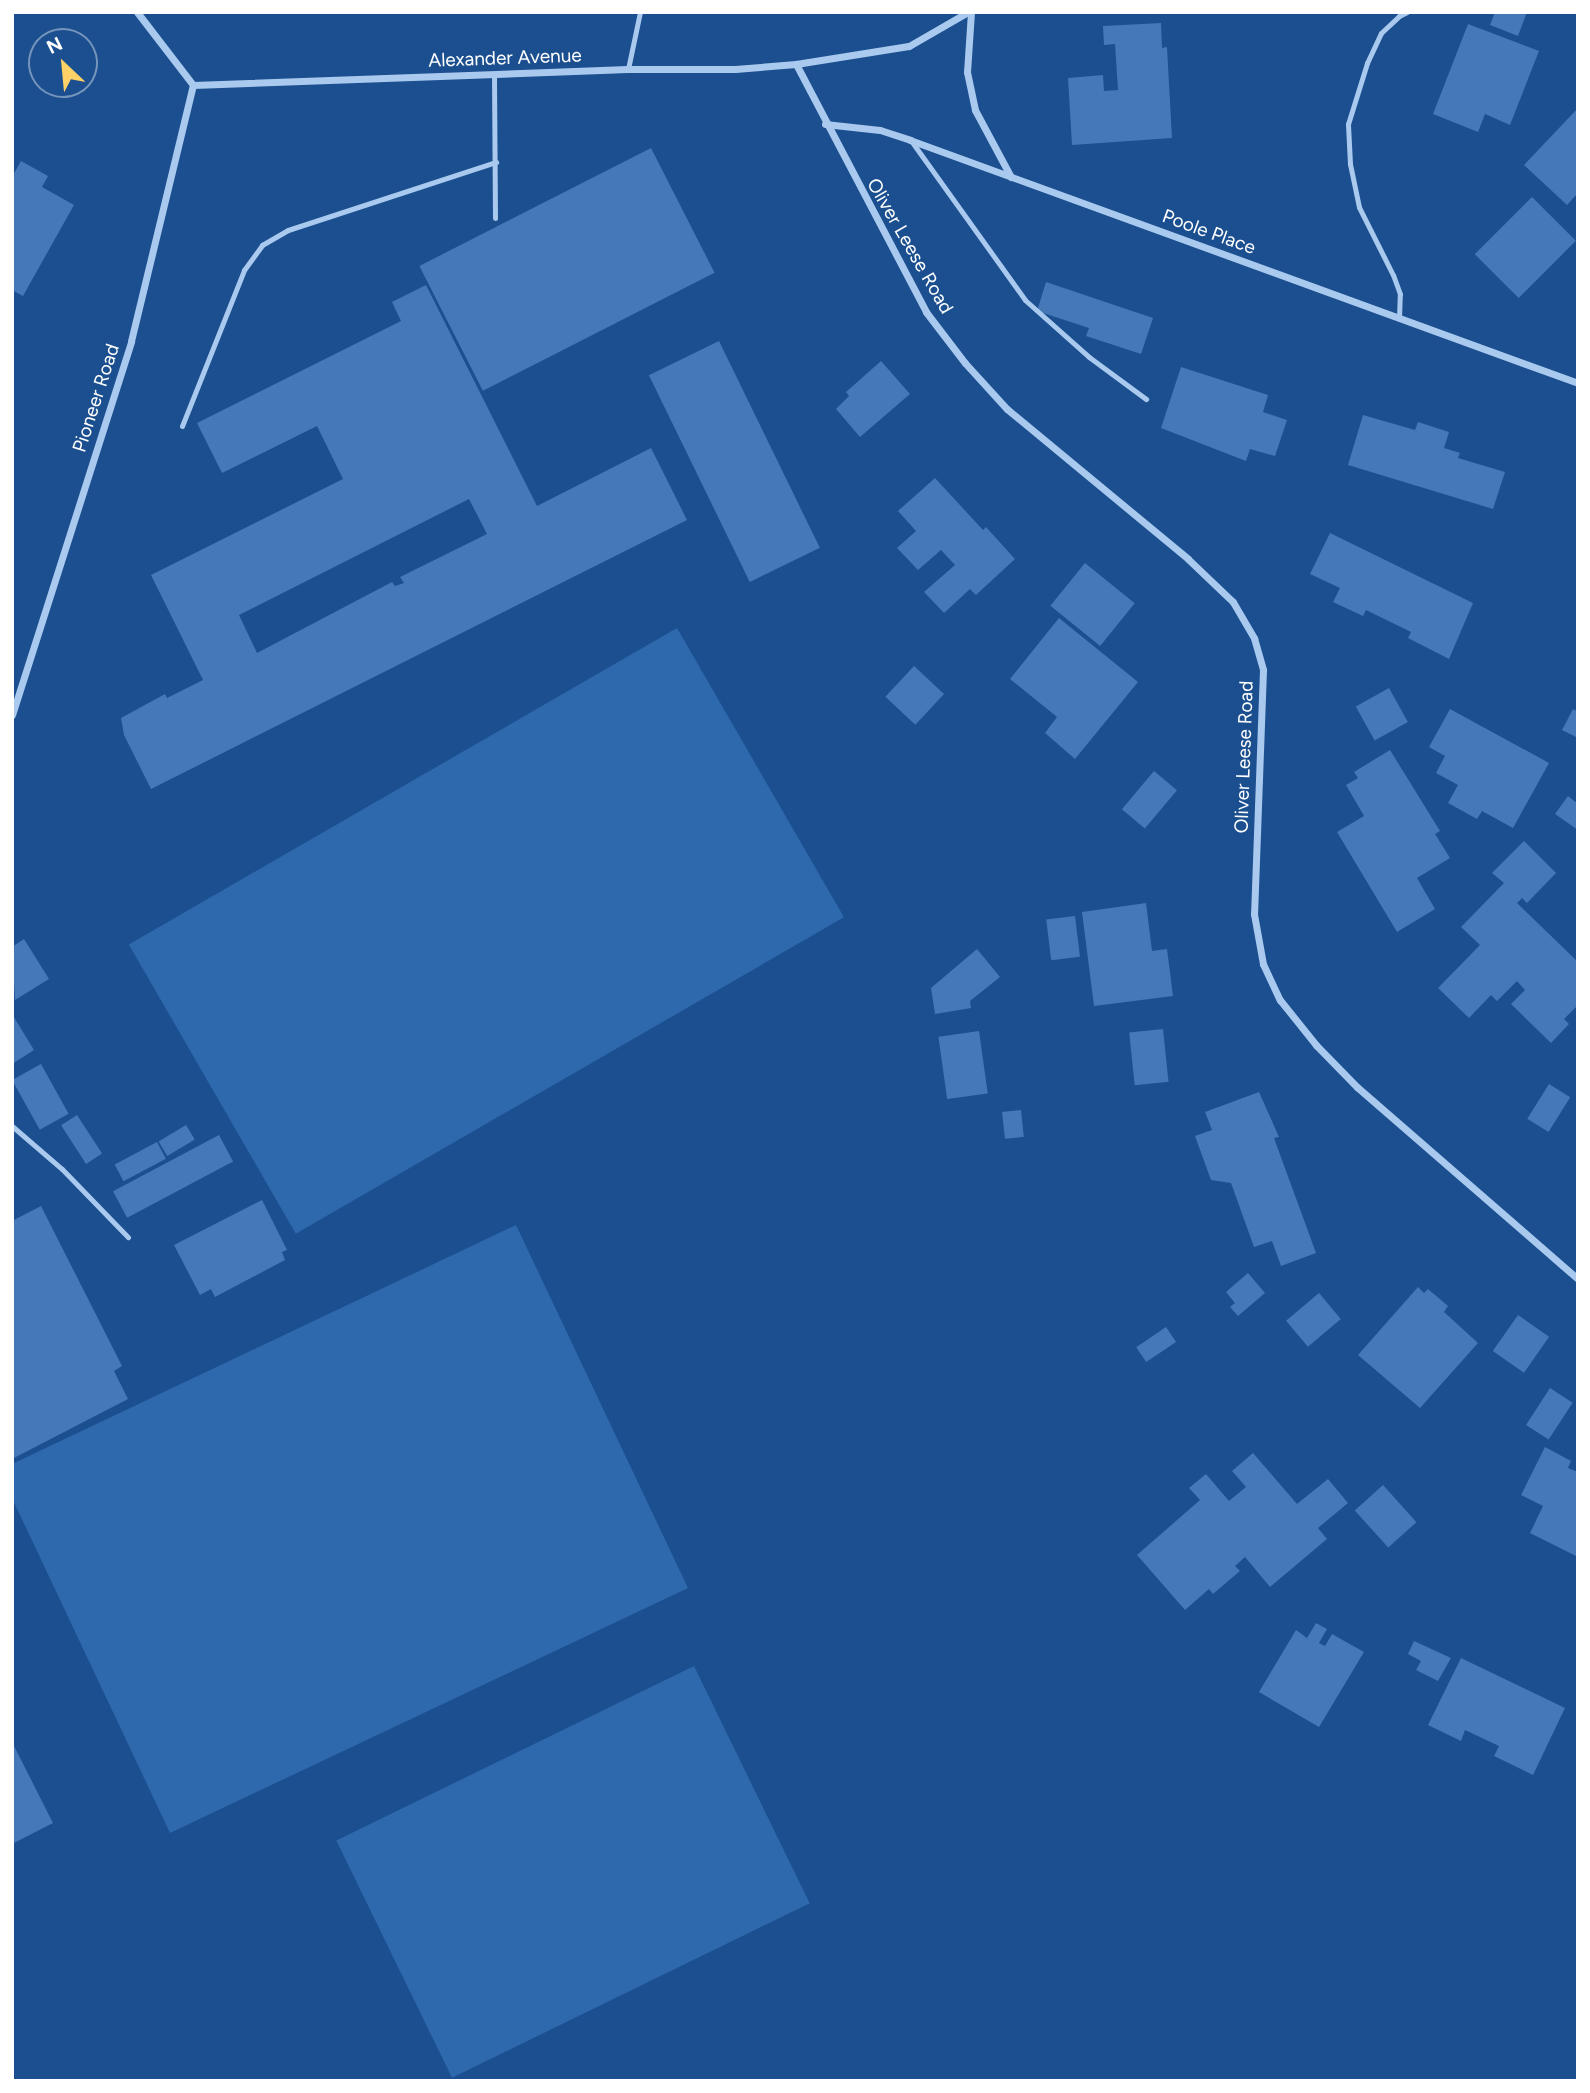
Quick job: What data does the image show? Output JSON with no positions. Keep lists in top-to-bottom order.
{
  "streets": {
    "street": [
      "Alexander Avenue",
      "Poole Place",
      "Oliver Leese Road",
      "Pioneer Road"
    ]
  },
  "crossings": [
    ["Alexander Avenue", "Oliver Leese Road"],
    ["Alexander Avenue", "Pioneer Road"],
    ["Poole Place", "Oliver Leese Road"]
  ],
  "north": "top left"
}
